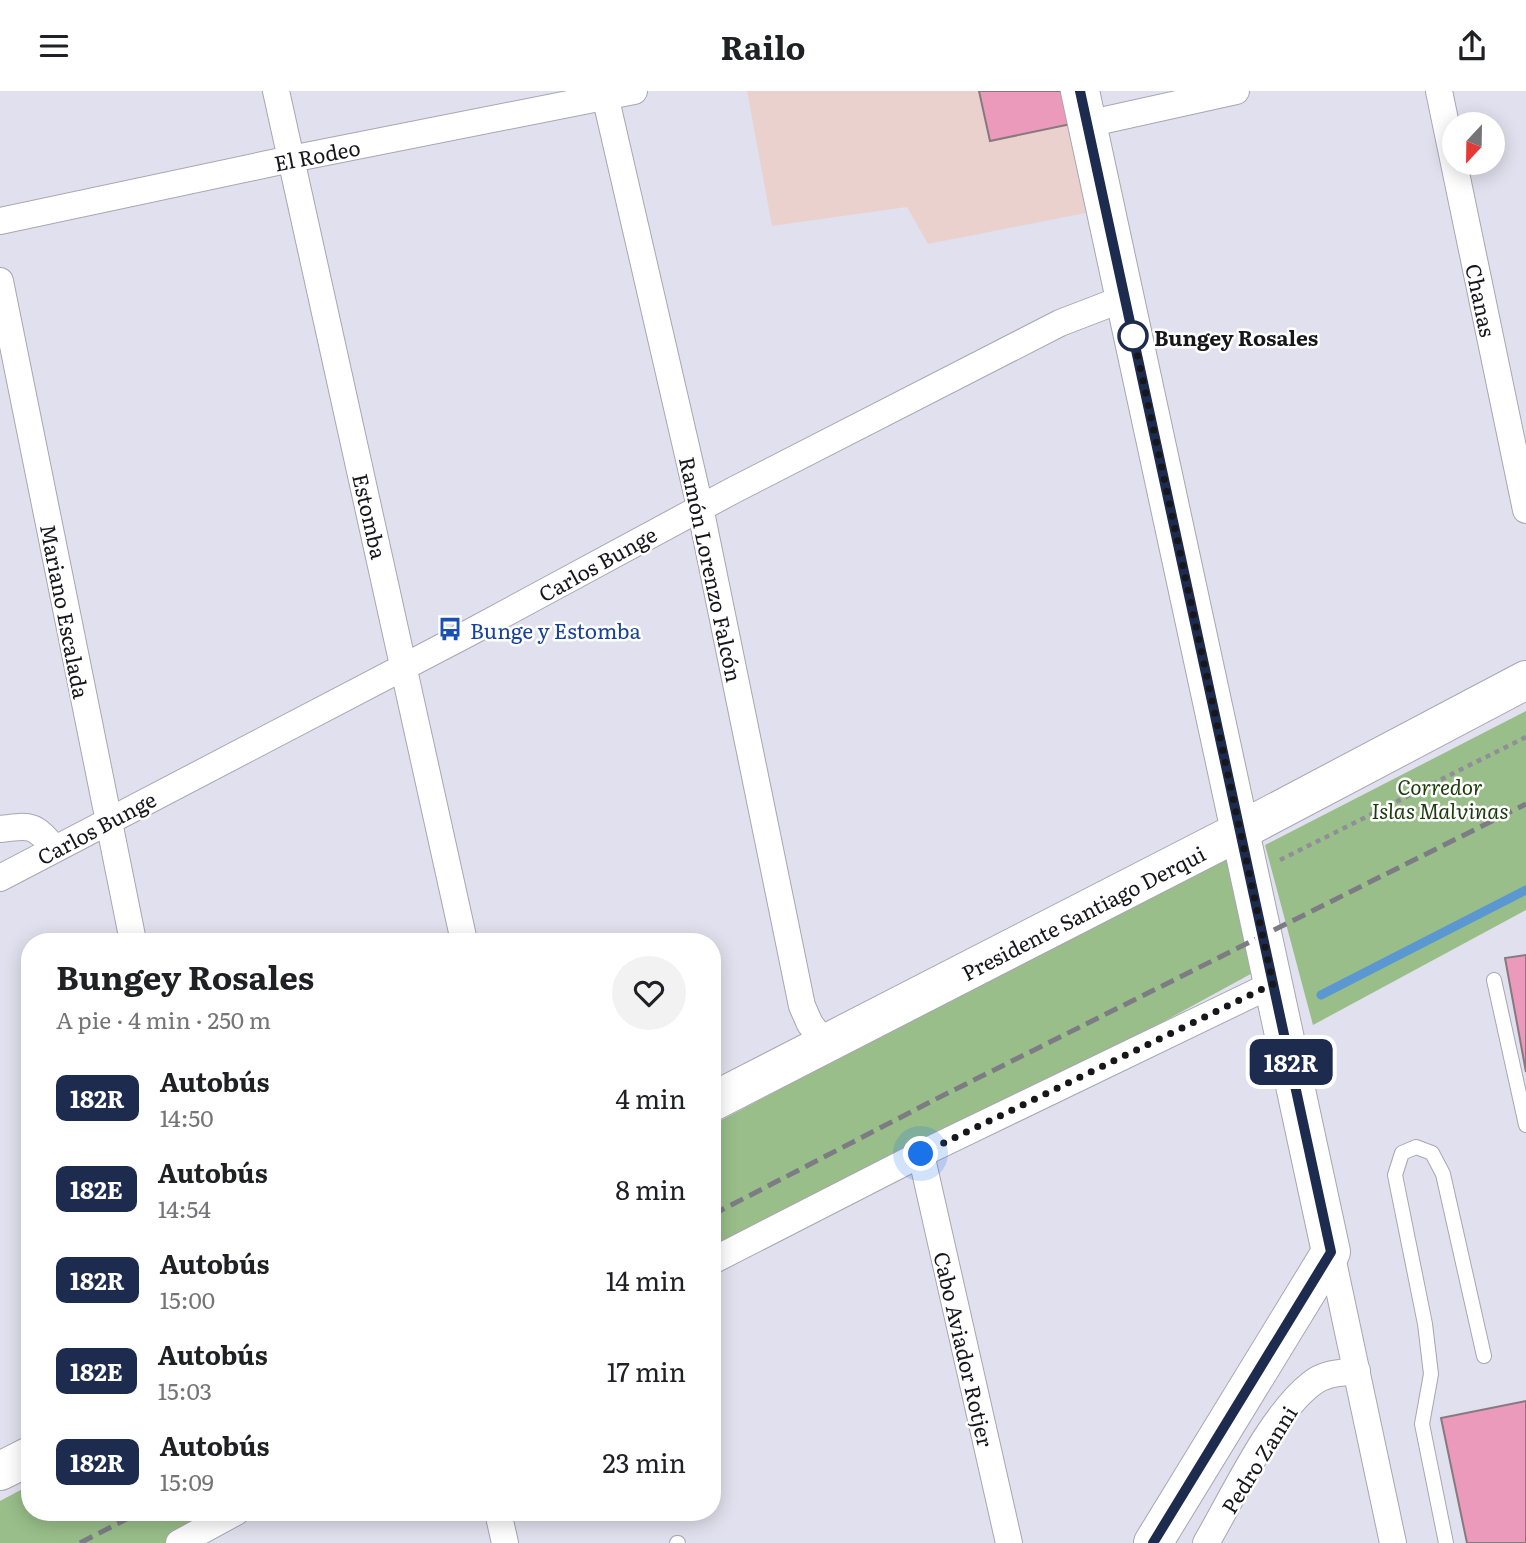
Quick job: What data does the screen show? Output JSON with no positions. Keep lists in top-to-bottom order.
{
  "streets": {
    "street": [
      "El Rodeo",
      "Chanas",
      "Estomba",
      "Carlos Bunge",
      "Ramón Lorenzo Falcón",
      "Mariano Escalada",
      "Presidente Santiago Derqui",
      "Cabo Aviador Rotjer",
      "Pedro Zanni"
    ]
  },
  "crossings": [
    ["El Rodeo", "Estomba"],
    ["El Rodeo", "Ramón Lorenzo Falcón"],
    ["Estomba", "Carlos Bunge"],
    ["Carlos Bunge", "Ramón Lorenzo Falcón"],
    ["Carlos Bunge", "Mariano Escalada"],
    ["Ramón Lorenzo Falcón", "Presidente Santiago Derqui"]
  ],
  "parks": ["Corredor Islas Malvinas"],
  "places": {
    "other": ["Bungey Rosales"],
    "bus stop": ["Bunge y Estomba"]
  },
  "lines": ["bus line 182R"],
  "north": "bottom",
  "page": {
    "header": "Railo",
    "on_map": "182R",
    "heading": ["Bungey Rosales", "A pie · 4 min · 250 m"],
    "list": [
      {
        "mark": "182R",
        "name": "Autobús",
        "note": "14:50",
        "value": "4 min"
      },
      {
        "mark": "182E",
        "name": "Autobús",
        "note": "14:54",
        "value": "8 min"
      },
      {
        "mark": "182R",
        "name": "Autobús",
        "note": "15:00",
        "value": "14 min"
      },
      {
        "mark": "182E",
        "name": "Autobús",
        "note": "15:03",
        "value": "17 min"
      },
      {
        "mark": "182R",
        "name": "Autobús",
        "note": "15:09",
        "value": "23 min"
      }
    ]
  }
}
